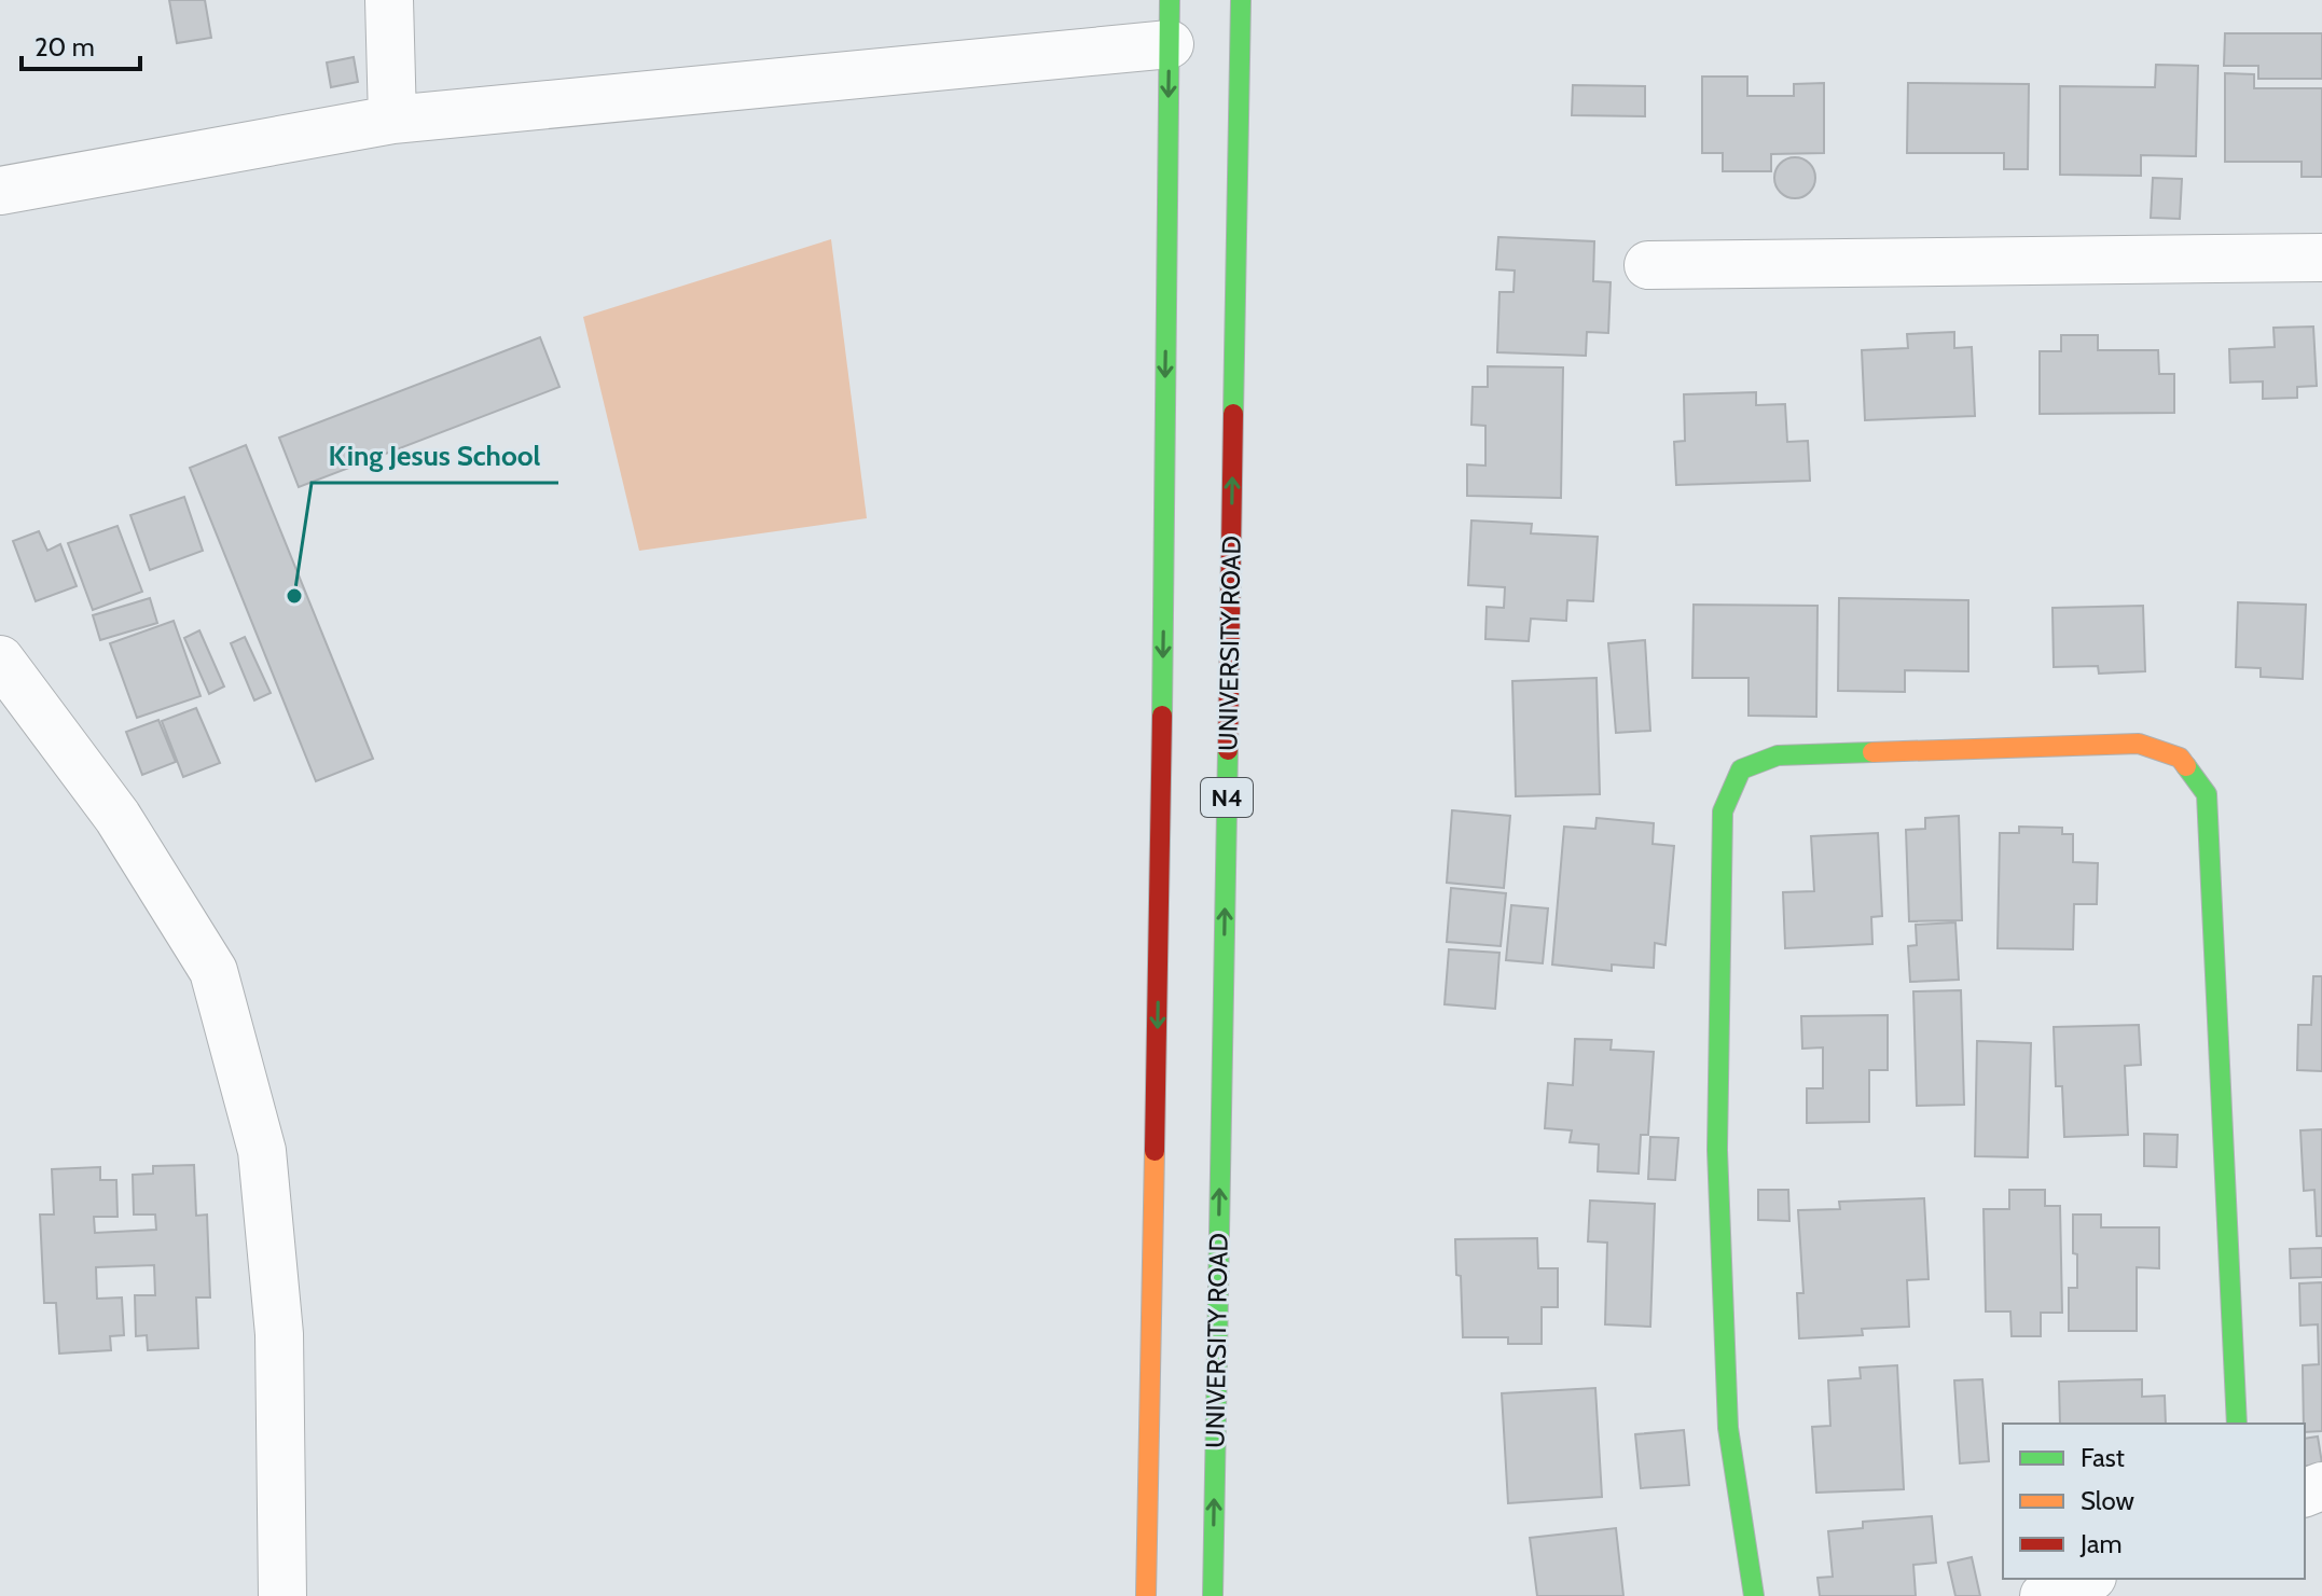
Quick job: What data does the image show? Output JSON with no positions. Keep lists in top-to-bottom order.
{
  "streets": {
    "main road": ["UNIVERSITY ROAD", "N4"]
  },
  "places": ["King Jesus School"],
  "legend": ["Fast", "Slow", "Jam"],
  "scale_bar": "20 m"
}
